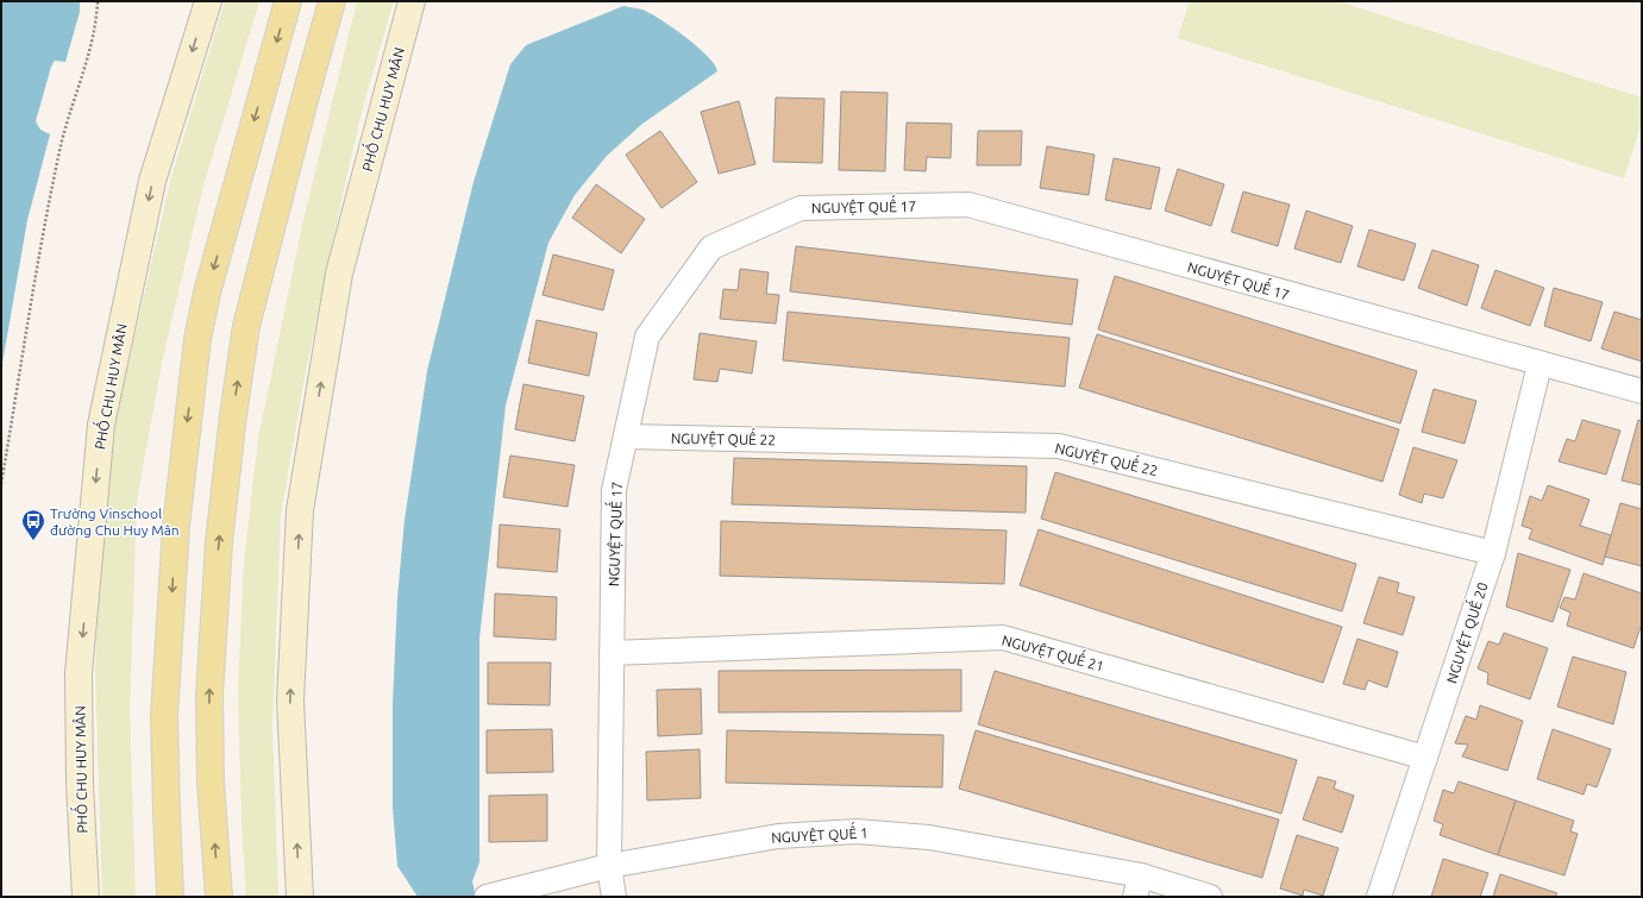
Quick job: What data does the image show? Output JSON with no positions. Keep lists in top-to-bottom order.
{
  "streets": {
    "main road": ["PHỐ CHU HUY MÂN"],
    "street": [
      "NGUYỆT QUẾ 17",
      "NGUYỆT QUẾ 22",
      "NGUYỆT QUẾ 20",
      "NGUYỆT QUẾ 21",
      "NGUYỆT QUẾ 1"
    ]
  },
  "crossings": [
    ["NGUYỆT QUẾ 17", "NGUYỆT QUẾ 22"],
    ["NGUYỆT QUẾ 17", "NGUYỆT QUẾ 20"],
    ["NGUYỆT QUẾ 17", "NGUYỆT QUẾ 21"],
    ["NGUYỆT QUẾ 17", "NGUYỆT QUẾ 1"],
    ["NGUYỆT QUẾ 22", "NGUYỆT QUẾ 20"],
    ["NGUYỆT QUẾ 20", "NGUYỆT QUẾ 21"]
  ],
  "places": {
    "bus stop": ["Trường Vinschool đường Chu Huy Mân"]
  }
}
